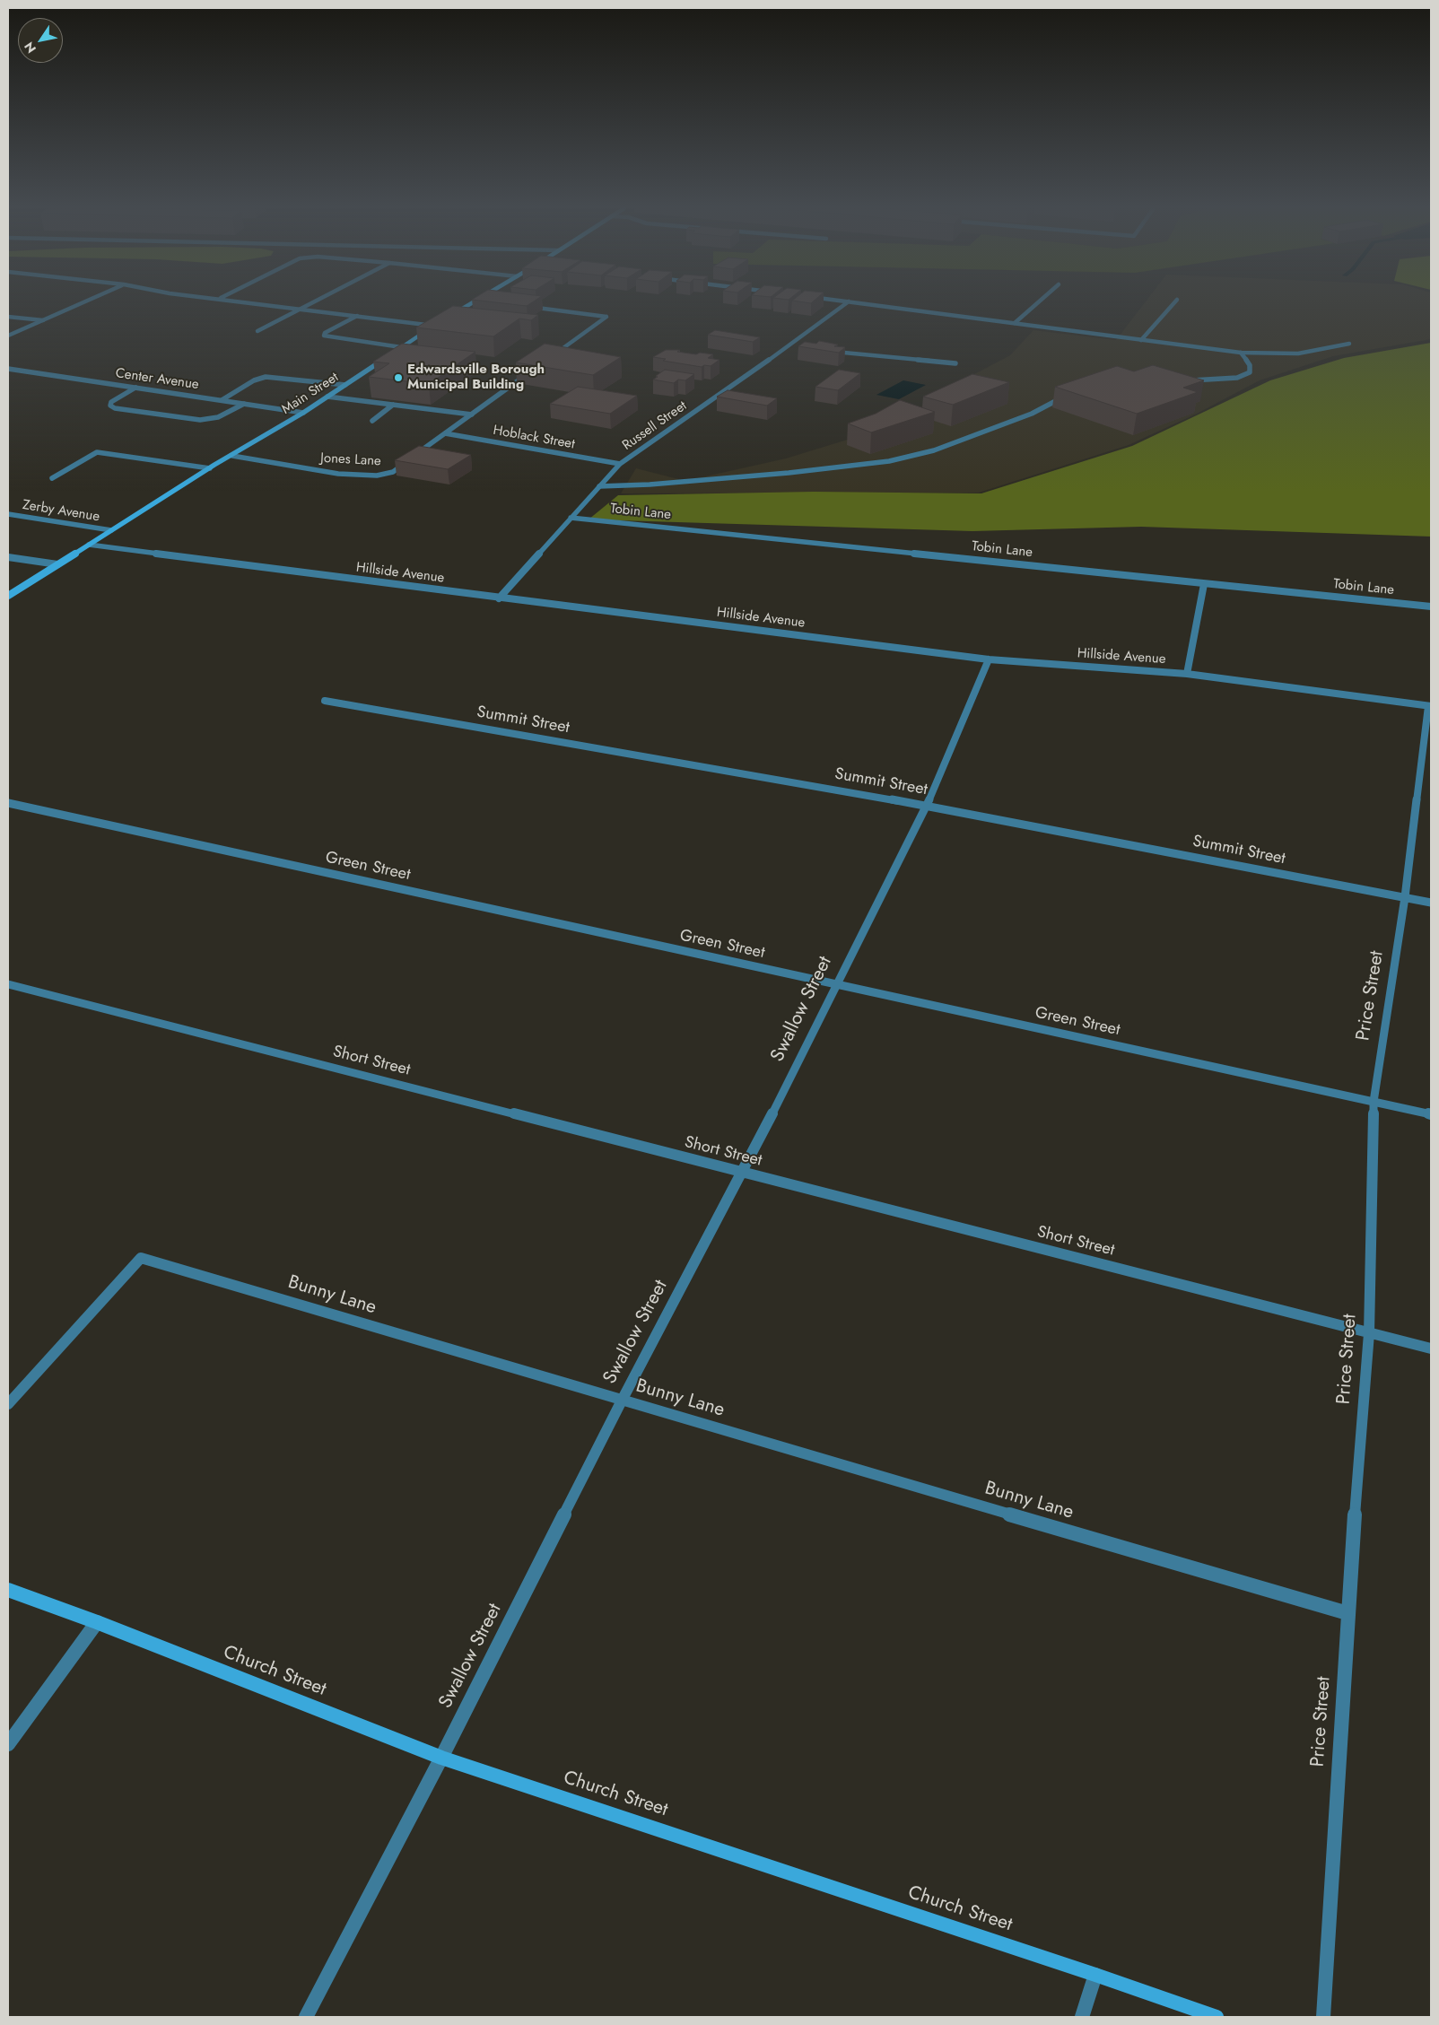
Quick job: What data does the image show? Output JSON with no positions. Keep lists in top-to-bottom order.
{
  "streets": {
    "street": [
      "Center Avenue",
      "Main Street",
      "Russell Street",
      "Hoblack Street",
      "Jones Lane",
      "Zerby Avenue",
      "Tobin Lane",
      "Hillside Avenue",
      "Summit Street",
      "Green Street",
      "Price Street",
      "Swallow Street",
      "Short Street",
      "Bunny Lane",
      "Church Street"
    ]
  },
  "crossings": [
    ["Center Avenue", "Main Street"],
    ["Main Street", "Jones Lane"],
    ["Main Street", "Zerby Avenue"],
    ["Main Street", "Hillside Avenue"],
    ["Russell Street", "Hoblack Street"],
    ["Russell Street", "Tobin Lane"],
    ["Russell Street", "Hillside Avenue"],
    ["Hoblack Street", "Jones Lane"],
    ["Hillside Avenue", "Price Street"],
    ["Hillside Avenue", "Swallow Street"],
    ["Summit Street", "Price Street"],
    ["Summit Street", "Swallow Street"],
    ["Green Street", "Price Street"],
    ["Green Street", "Swallow Street"],
    ["Price Street", "Short Street"],
    ["Price Street", "Bunny Lane"],
    ["Swallow Street", "Short Street"],
    ["Swallow Street", "Bunny Lane"],
    ["Swallow Street", "Church Street"]
  ],
  "places": ["Edwardsville Borough Municipal Building"],
  "north": "bottom left"
}
